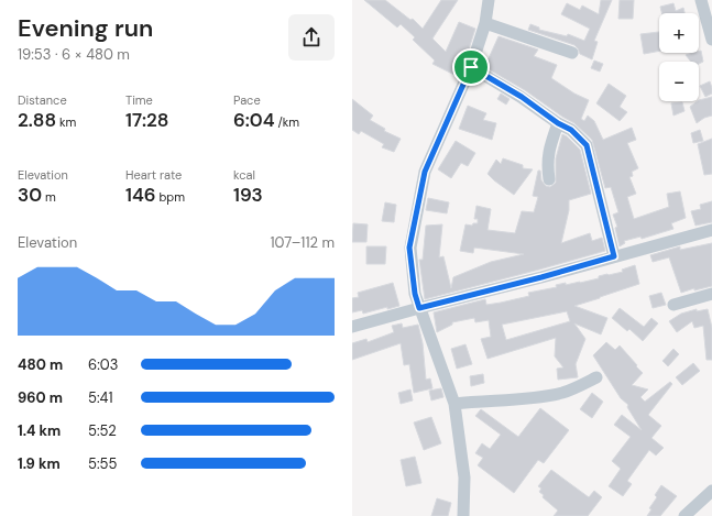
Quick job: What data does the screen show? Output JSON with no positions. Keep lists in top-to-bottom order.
{
  "page": {
    "heading": ["Evening run", "19:53 · 6 × 480 m"],
    "map_buttons": ["+", "−"],
    "stats": [
      ["Distance", "2.88 km"],
      ["Time", "17:28"],
      ["Pace", "6:04 /km"],
      ["Elevation", "30 m"],
      ["Heart rate", "146 bpm"],
      ["kcal", "193"]
    ],
    "chart": ["Elevation", "107–112 m"],
    "list": [
      {
        "name": "480 m",
        "note": "6:03"
      },
      {
        "name": "960 m",
        "note": "5:41"
      },
      {
        "name": "1.4 km",
        "note": "5:52"
      },
      {
        "name": "1.9 km",
        "note": "5:55"
      }
    ]
  }
}
